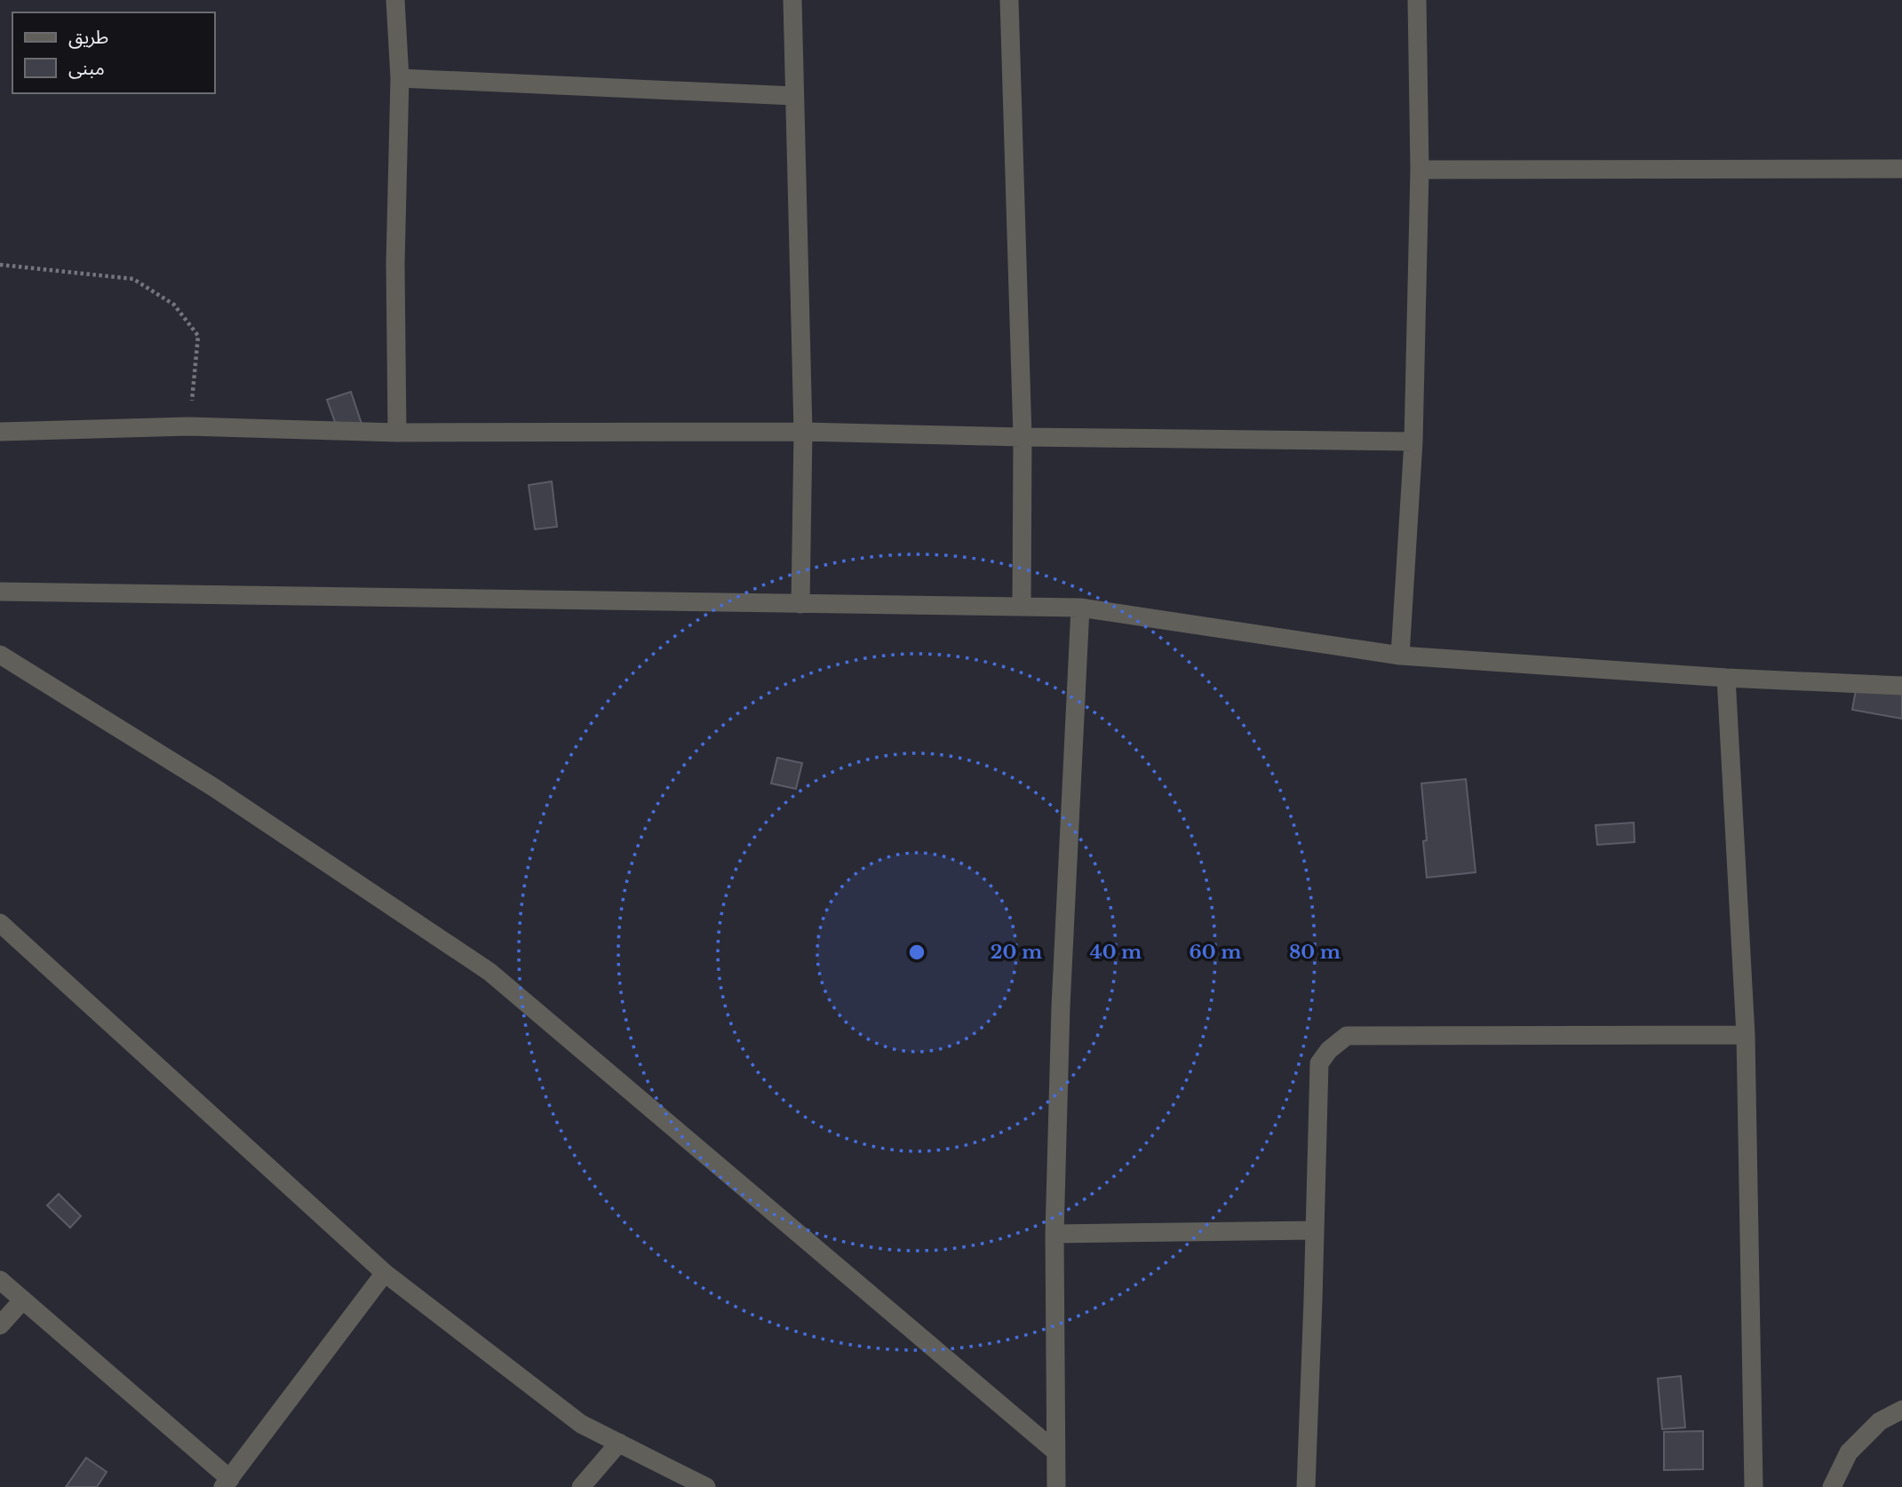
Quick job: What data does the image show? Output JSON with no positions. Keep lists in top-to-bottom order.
{
  "legend": ["طريق", "مبنى"],
  "rings": [
    "20 m",
    "40 m",
    "60 m",
    "80 m"
  ]
}
